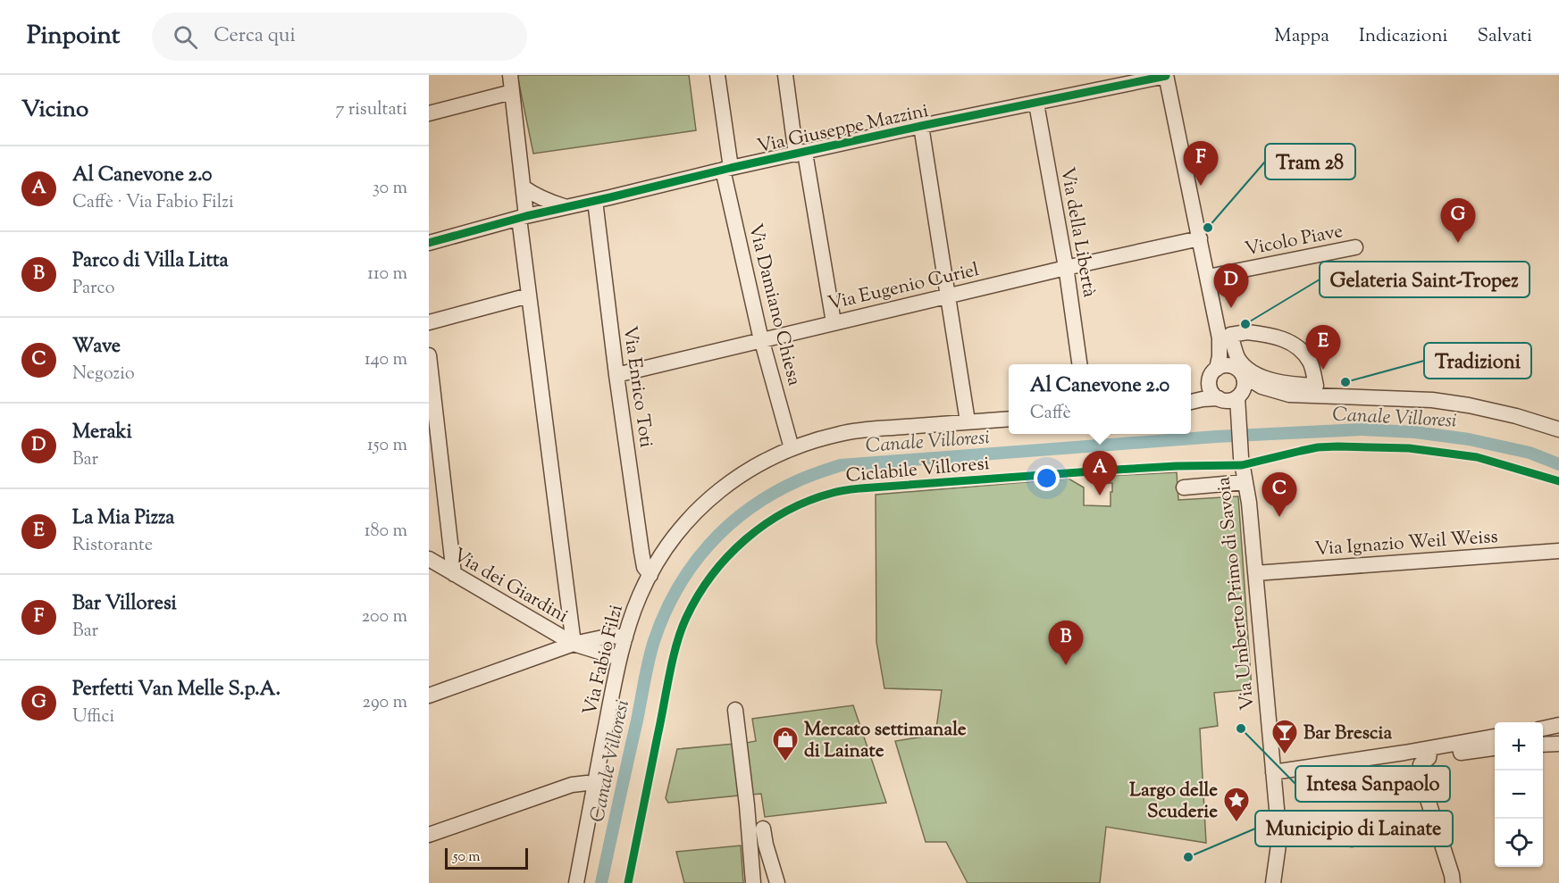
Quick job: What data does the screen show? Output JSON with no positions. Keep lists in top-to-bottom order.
{
  "streets": {
    "street": [
      "Via Giuseppe Mazzini",
      "Via della Libertà",
      "Vicolo Piave",
      "Via Eugenio Curiel",
      "Via Damiano Chiesa",
      "Via Enrico Toti",
      "Via Ignazio Weil Weiss",
      "Via dei Giardini",
      "Via Umberto Primo di Savoia",
      "Via Fabio Filzi"
    ],
    "cycle path": ["Ciclabile Villoresi"]
  },
  "crossings": [
    ["Via Giuseppe Mazzini", "Via della Libertà"],
    ["Via Giuseppe Mazzini", "Via Damiano Chiesa"],
    ["Via Giuseppe Mazzini", "Via Enrico Toti"],
    ["Via Giuseppe Mazzini", "Via Umberto Primo di Savoia"],
    ["Via della Libertà", "Via Eugenio Curiel"],
    ["Vicolo Piave", "Via Umberto Primo di Savoia"],
    ["Via Eugenio Curiel", "Via Damiano Chiesa"],
    ["Via Eugenio Curiel", "Via Enrico Toti"],
    ["Via Eugenio Curiel", "Via Umberto Primo di Savoia"],
    ["Via Damiano Chiesa", "Via Fabio Filzi"],
    ["Via Enrico Toti", "Via Fabio Filzi"],
    ["Via Ignazio Weil Weiss", "Via Umberto Primo di Savoia"],
    ["Via dei Giardini", "Via Fabio Filzi"]
  ],
  "water": ["Canale Villoresi"],
  "places": {
    "other": [
      "Tram 28",
      "Gelateria Saint-Tropez",
      "Tradizioni",
      "Intesa Sanpaolo",
      "Municipio di Lainate"
    ],
    "bar": ["Bar Brescia"],
    "shop": ["Mercato settimanale di Lainate"],
    "place": ["Largo delle Scuderie"]
  },
  "scale_bar": "50 m",
  "page": {
    "header": "Pinpoint",
    "search": "Cerca qui",
    "nav": ["Mappa", "Indicazioni", "Salvati"],
    "heading": ["Vicino", "7 risultati"],
    "pins": [
      "F",
      "G",
      "D",
      "E",
      "A",
      "C",
      "B"
    ],
    "list": [
      {
        "mark": "A",
        "name": "Al Canevone 2.0",
        "note": "Caffè · Via Fabio Filzi",
        "value": "30 m"
      },
      {
        "mark": "B",
        "name": "Parco di Villa Litta",
        "note": "Parco",
        "value": "110 m"
      },
      {
        "mark": "C",
        "name": "Wave",
        "note": "Negozio",
        "value": "140 m"
      },
      {
        "mark": "D",
        "name": "Meraki",
        "note": "Bar",
        "value": "150 m"
      },
      {
        "mark": "E",
        "name": "La Mia Pizza",
        "note": "Ristorante",
        "value": "180 m"
      },
      {
        "mark": "F",
        "name": "Bar Villoresi",
        "note": "Bar",
        "value": "200 m"
      },
      {
        "mark": "G",
        "name": "Perfetti Van Melle S.p.A.",
        "note": "Uffici",
        "value": "290 m"
      }
    ],
    "popup": ["Al Canevone 2.0", "Caffè"],
    "map_buttons": ["+", "−"],
    "scale": "50 m"
  }
}
